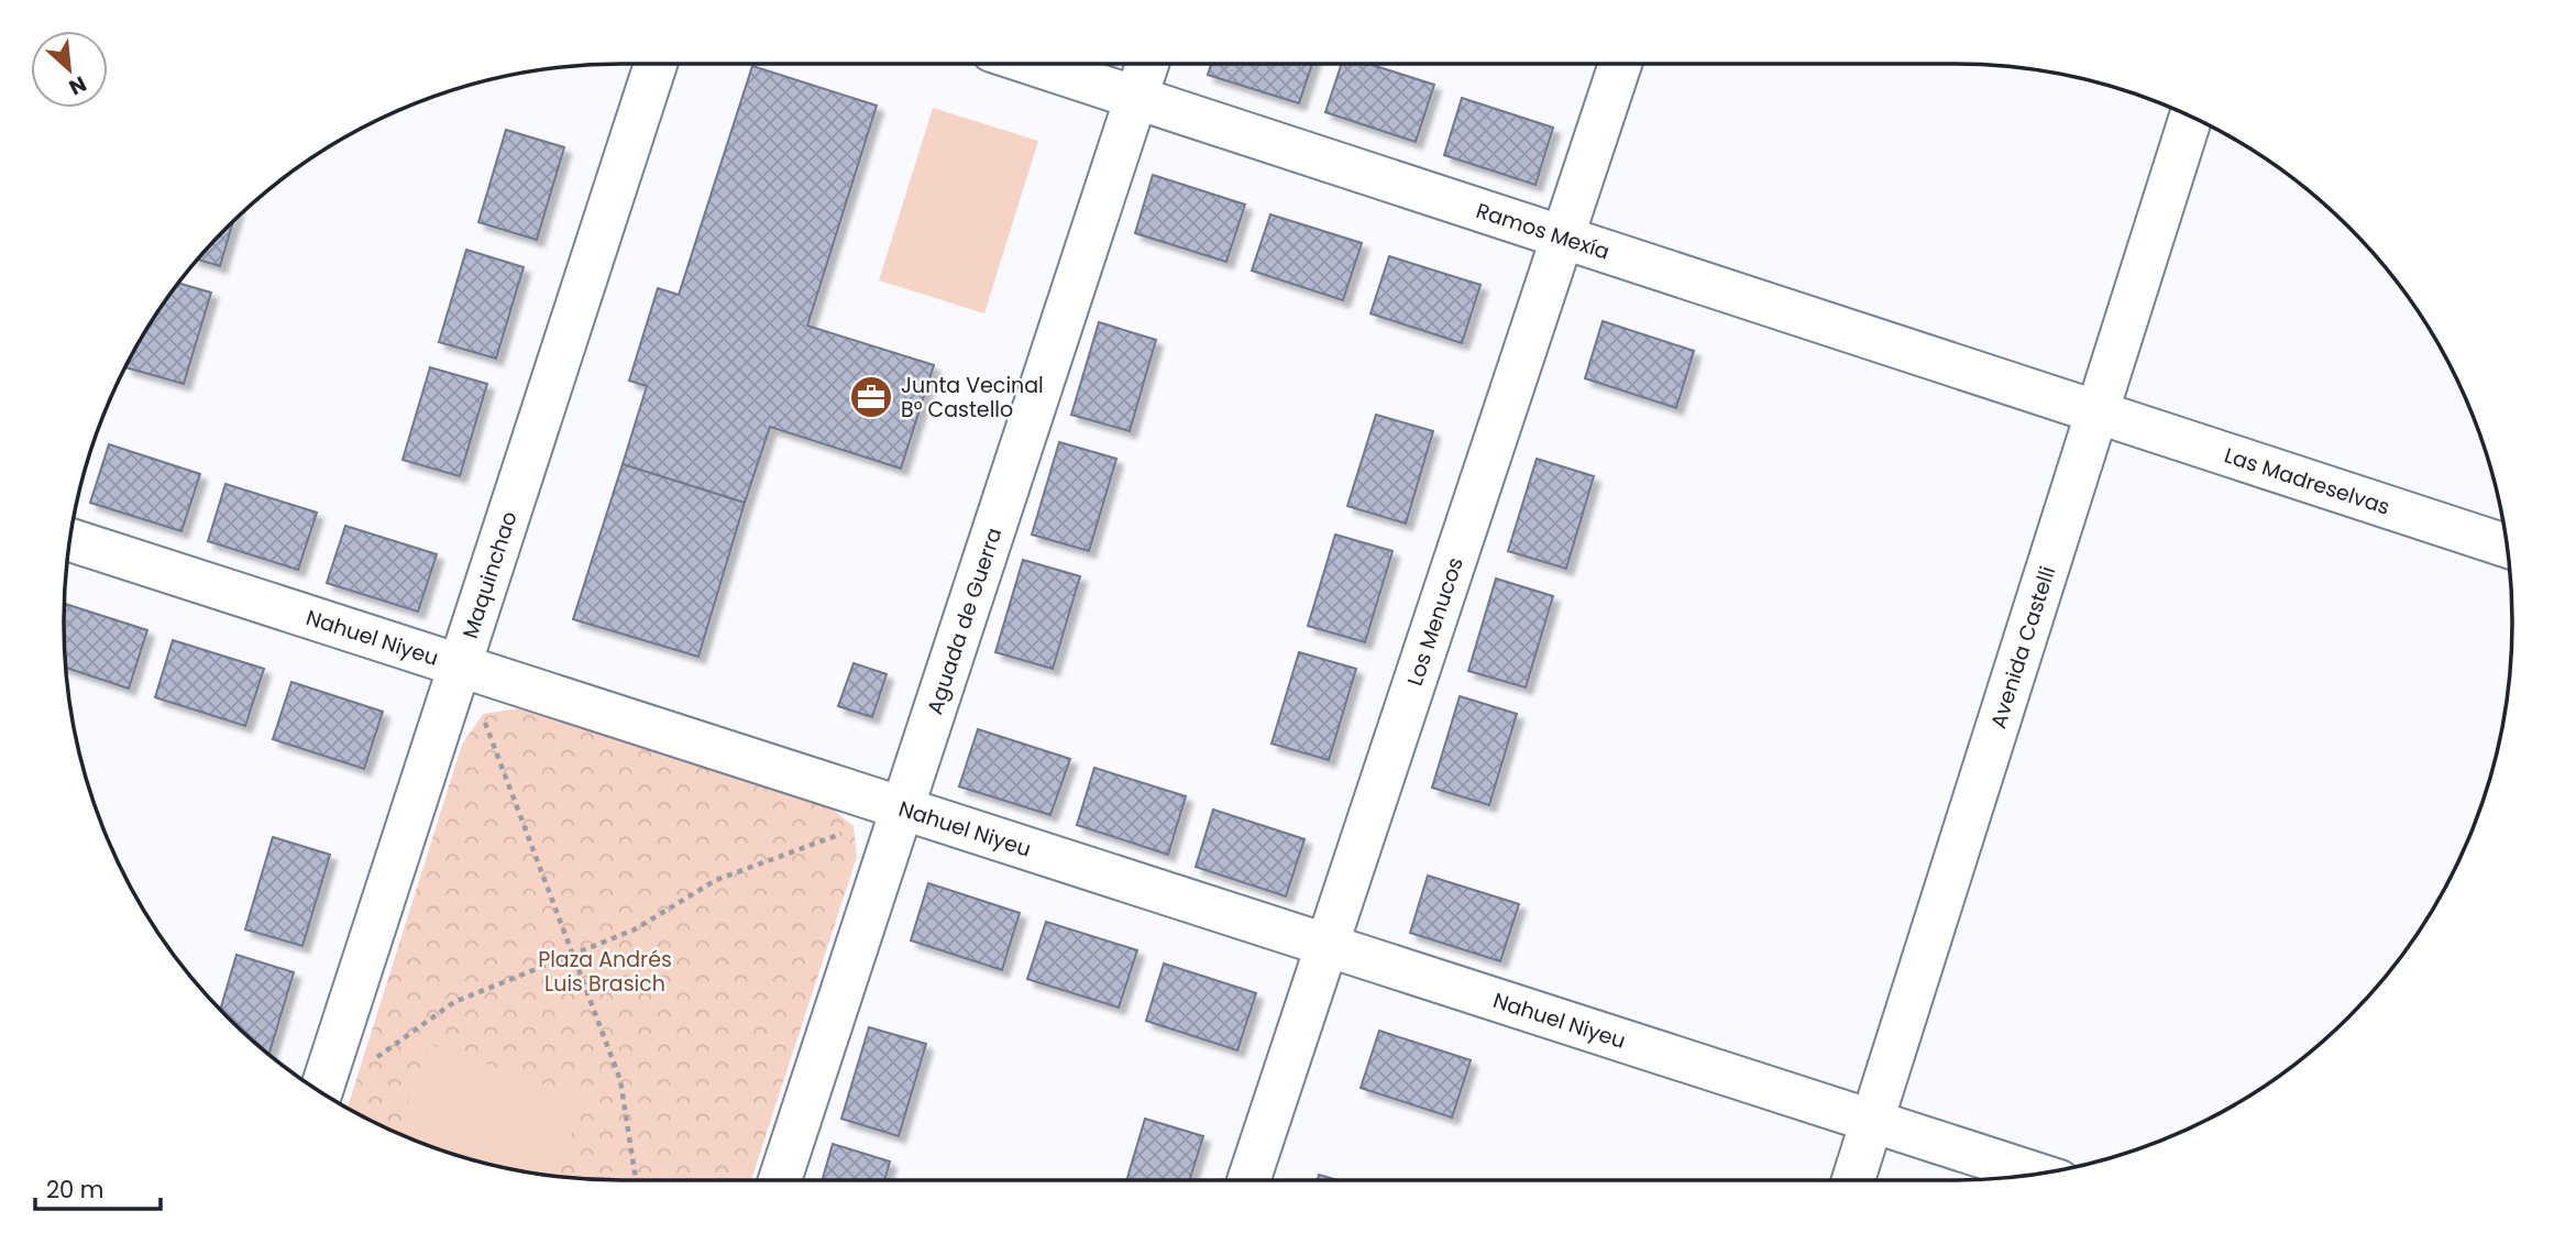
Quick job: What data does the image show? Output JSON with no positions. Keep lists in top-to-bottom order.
{
  "streets": {
    "street": [
      "Ramos Mexía",
      "Las Madreselvas",
      "Maquinchao",
      "Aguada de Guerra",
      "Los Menucos",
      "Nahuel Niyeu",
      "Avenida Castelli"
    ]
  },
  "crossings": [
    ["Ramos Mexía", "Las Madreselvas"],
    ["Ramos Mexía", "Aguada de Guerra"],
    ["Ramos Mexía", "Los Menucos"],
    ["Ramos Mexía", "Avenida Castelli"],
    ["Las Madreselvas", "Avenida Castelli"],
    ["Maquinchao", "Nahuel Niyeu"],
    ["Aguada de Guerra", "Nahuel Niyeu"],
    ["Los Menucos", "Nahuel Niyeu"],
    ["Nahuel Niyeu", "Avenida Castelli"]
  ],
  "parks": ["Plaza Andrés Luis Brasich"],
  "places": {
    "office": ["Junta Vecinal B° Castello"]
  },
  "scale_bar": "20 m",
  "north": "bottom right"
}
